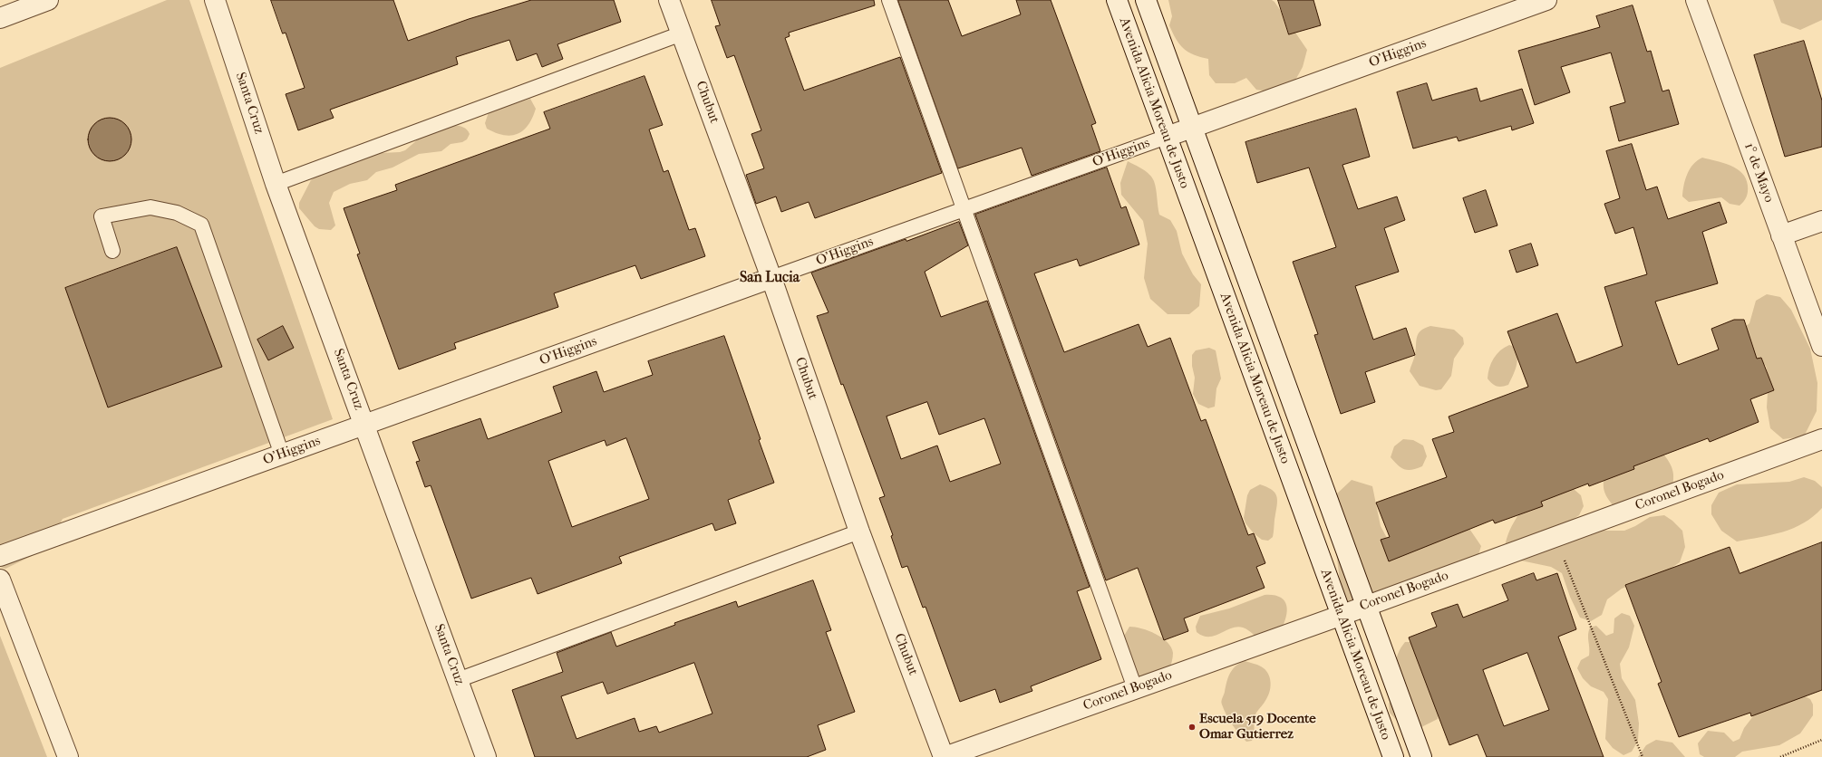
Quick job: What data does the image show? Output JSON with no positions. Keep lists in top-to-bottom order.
{
  "streets": {
    "street": [
      "O'Higgins",
      "Chubut",
      "Santa Cruz",
      "Avenida Alicia Moreau de Justo",
      "1° de Mayo",
      "Coronel Bogado"
    ]
  },
  "crossings": [
    ["O'Higgins", "Chubut"],
    ["O'Higgins", "Santa Cruz"],
    ["O'Higgins", "Avenida Alicia Moreau de Justo"],
    ["Chubut", "Coronel Bogado"],
    ["Avenida Alicia Moreau de Justo", "Coronel Bogado"]
  ],
  "districts": ["San Lucia"],
  "places": ["Escuela 519 Docente Omar Gutierrez"]
}
